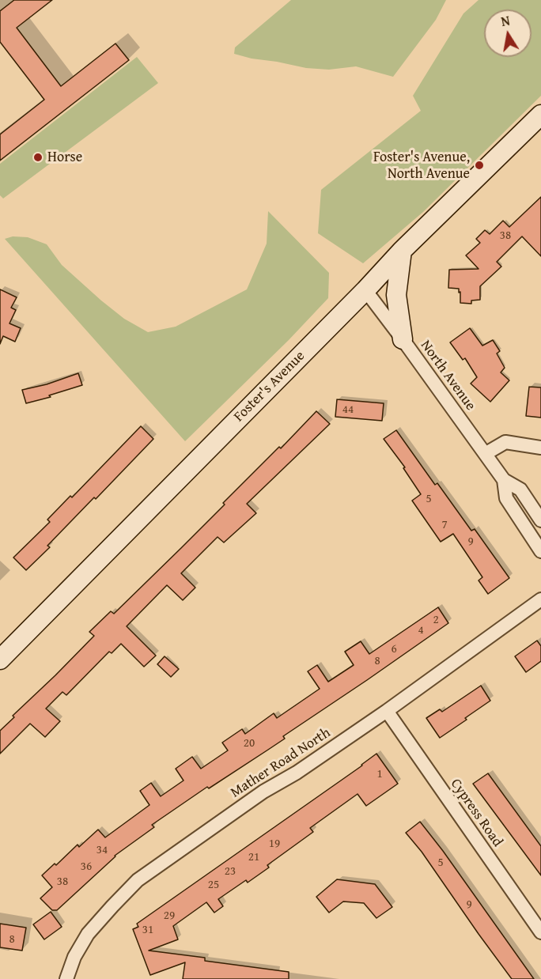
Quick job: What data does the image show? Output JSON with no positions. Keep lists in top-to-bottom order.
{
  "streets": {
    "main road": ["Foster's Avenue"],
    "street": ["North Avenue", "Mather Road North", "Cypress Road"]
  },
  "crossings": [
    ["North Avenue", "Foster's Avenue"],
    ["Mather Road North", "Cypress Road"]
  ],
  "places": ["Horse", "Foster's Avenue, North Avenue"],
  "house_numbers": [
    "38",
    "44",
    "5",
    "7",
    "9",
    "2",
    "4",
    "6",
    "8",
    "20",
    "1",
    "19",
    "34",
    "21",
    "5",
    "36",
    "23",
    "38",
    "25",
    "9",
    "29",
    "31",
    "8"
  ],
  "north": "top"
}
